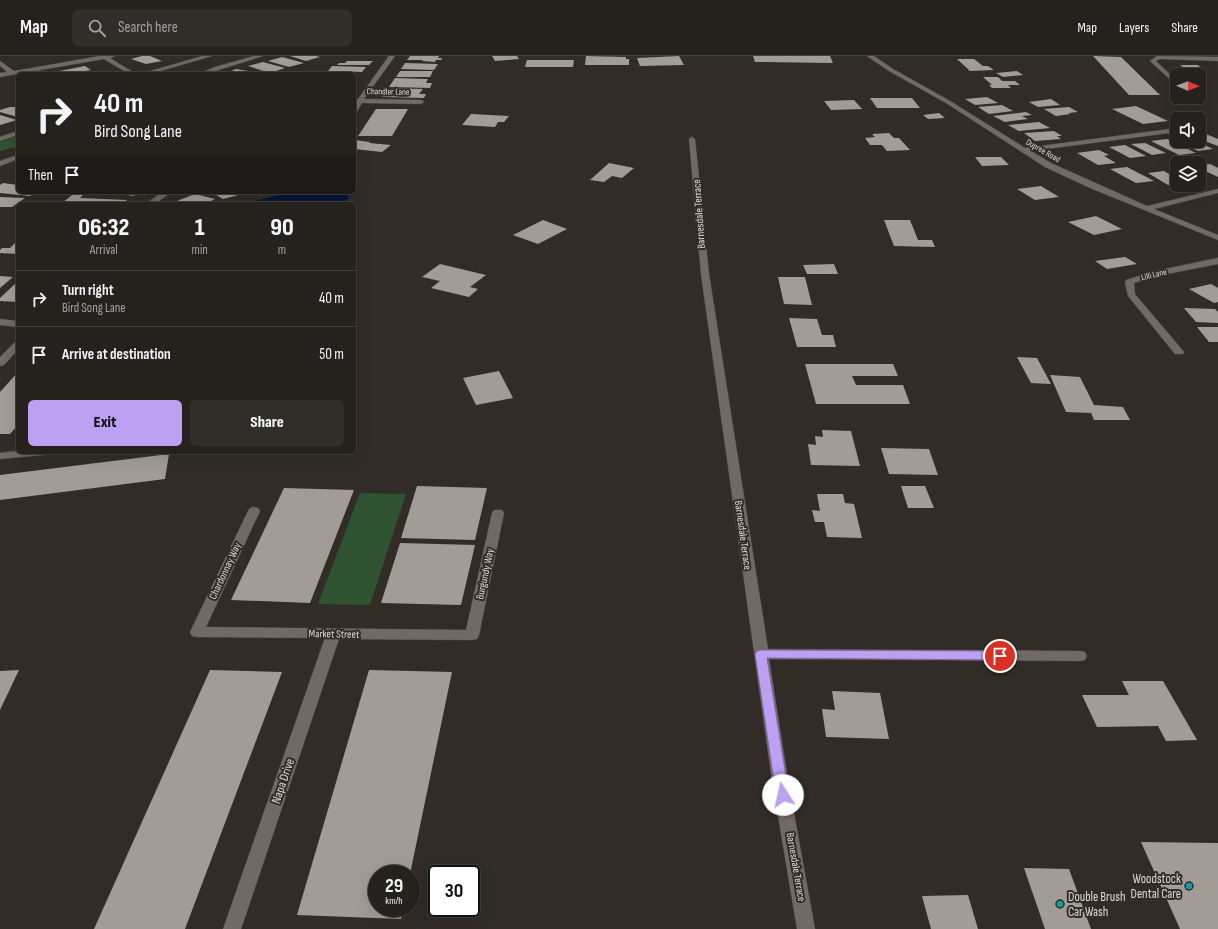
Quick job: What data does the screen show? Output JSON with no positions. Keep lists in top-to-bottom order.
{
  "streets": {
    "street": [
      "Chandler Lane",
      "Dupree Road",
      "Barnesdale Terrace",
      "Lilli Lane",
      "Chardonnay Way",
      "Burgundy Way",
      "Market Street",
      "Napa Drive"
    ]
  },
  "crossings": [
    ["Chardonnay Way", "Market Street"],
    ["Burgundy Way", "Market Street"],
    ["Market Street", "Napa Drive"]
  ],
  "places": ["Woodstock Dental Care", "Double Brush Car Wash"],
  "north": "right",
  "page": {
    "header": "Map",
    "search": "Search here",
    "nav": ["Map", "Layers", "Share"],
    "turn": ["40 m", "Bird Song Lane"],
    "then": "Then",
    "eta": [
      "06:32",
      "Arrival",
      "1",
      "min",
      "90",
      "m"
    ],
    "list": [
      {
        "name": "Turn right",
        "note": "Bird Song Lane",
        "value": "40 m"
      },
      {
        "name": "Arrive at destination",
        "value": "50 m"
      }
    ],
    "buttons": ["Exit", "Share"],
    "speed": "29 km/h",
    "limit": "30"
  }
}
